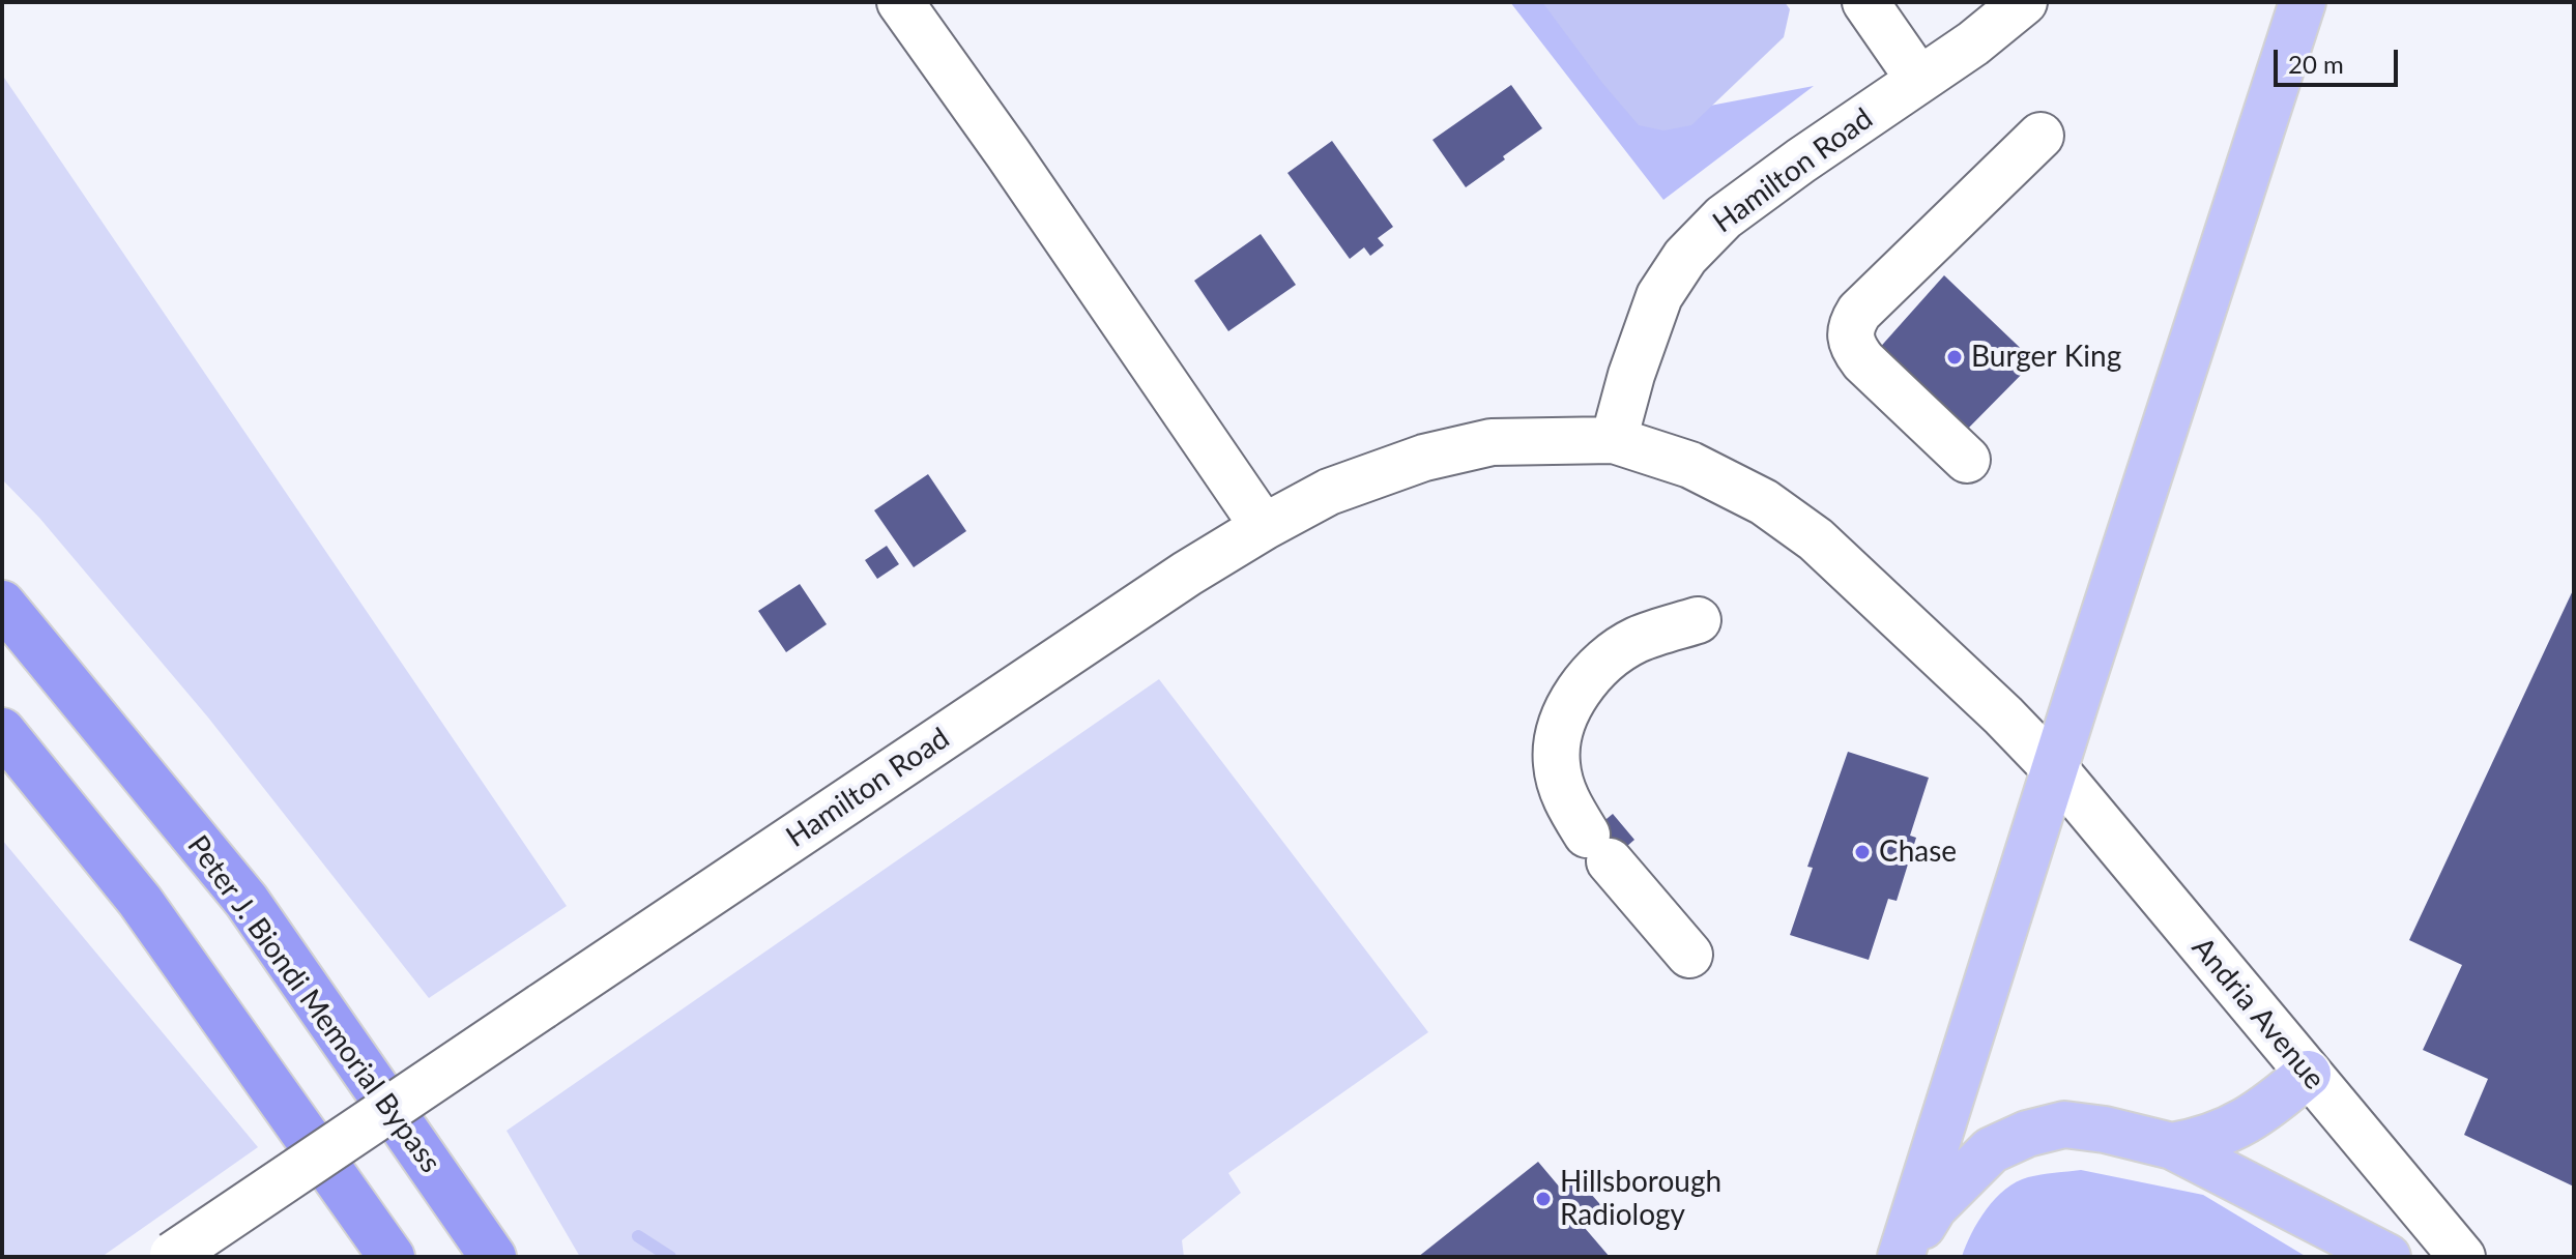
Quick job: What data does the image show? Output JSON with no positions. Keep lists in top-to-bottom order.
{
  "streets": {
    "highway": ["Peter J. Biondi Memorial Bypass"],
    "street": ["Hamilton Road", "Andria Avenue"]
  },
  "crossings": [
    ["Hamilton Road", "Andria Avenue"]
  ],
  "places": ["Burger King", "Chase", "Hillsborough Radiology"],
  "scale_bar": "20 m"
}
